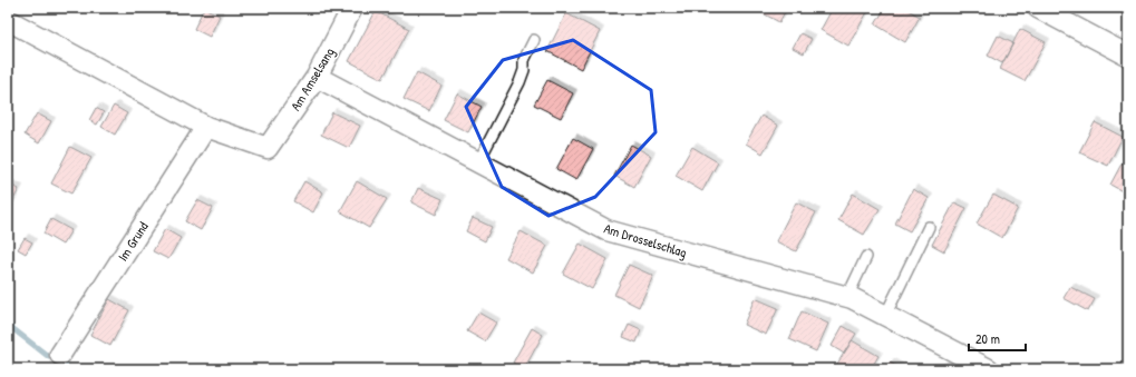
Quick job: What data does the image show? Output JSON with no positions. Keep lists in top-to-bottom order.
{
  "streets": {
    "street": ["Am Amselsang", "Am Drosselschlag", "Im Grund"]
  },
  "crossings": [
    ["Am Amselsang", "Am Drosselschlag"],
    ["Am Amselsang", "Im Grund"]
  ],
  "scale_bar": "20 m"
}
